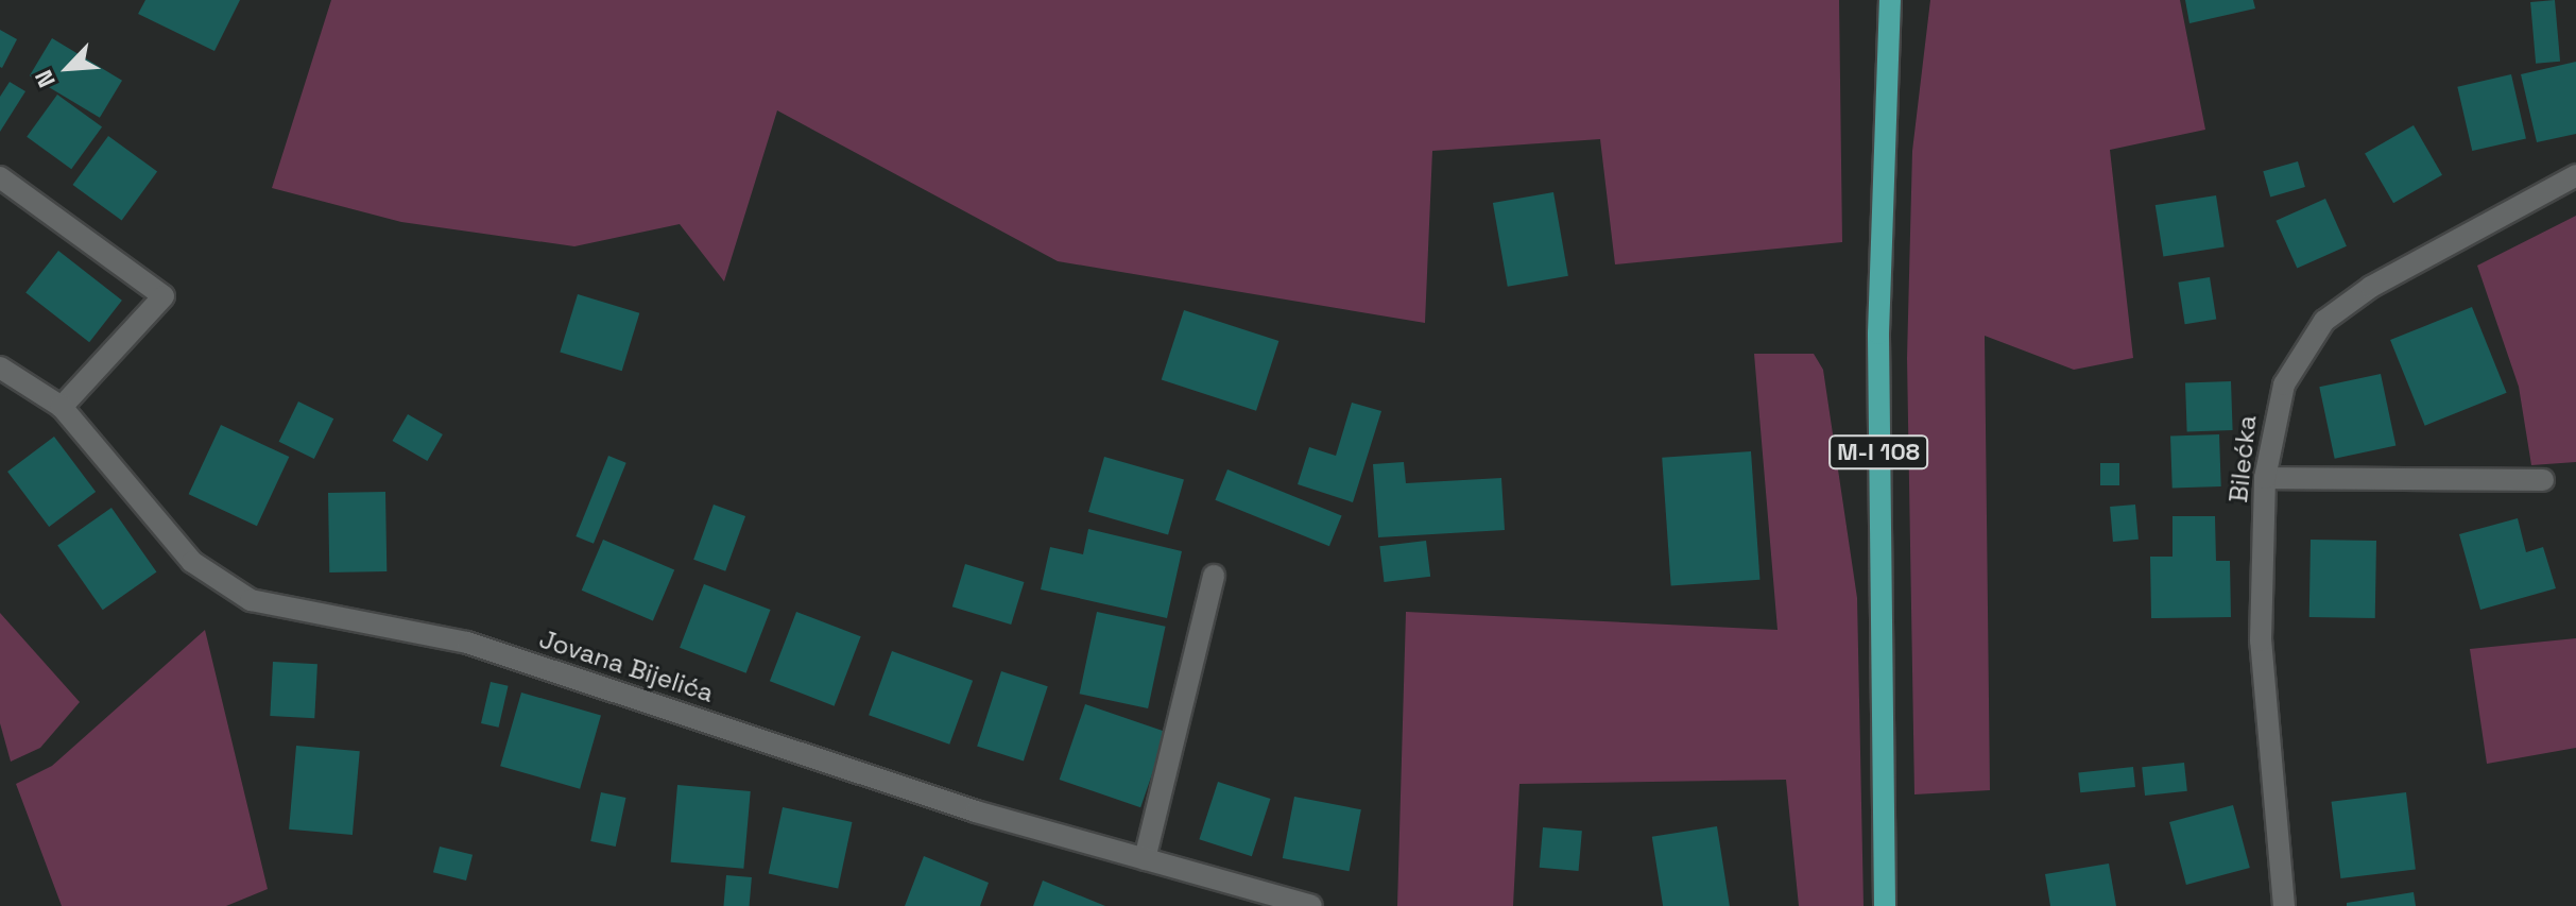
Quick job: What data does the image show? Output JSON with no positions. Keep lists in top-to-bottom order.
{
  "streets": {
    "main road": ["M-I 108"],
    "street": ["Bilećka", "Jovana Bijelića"]
  },
  "north": "bottom left"
}
